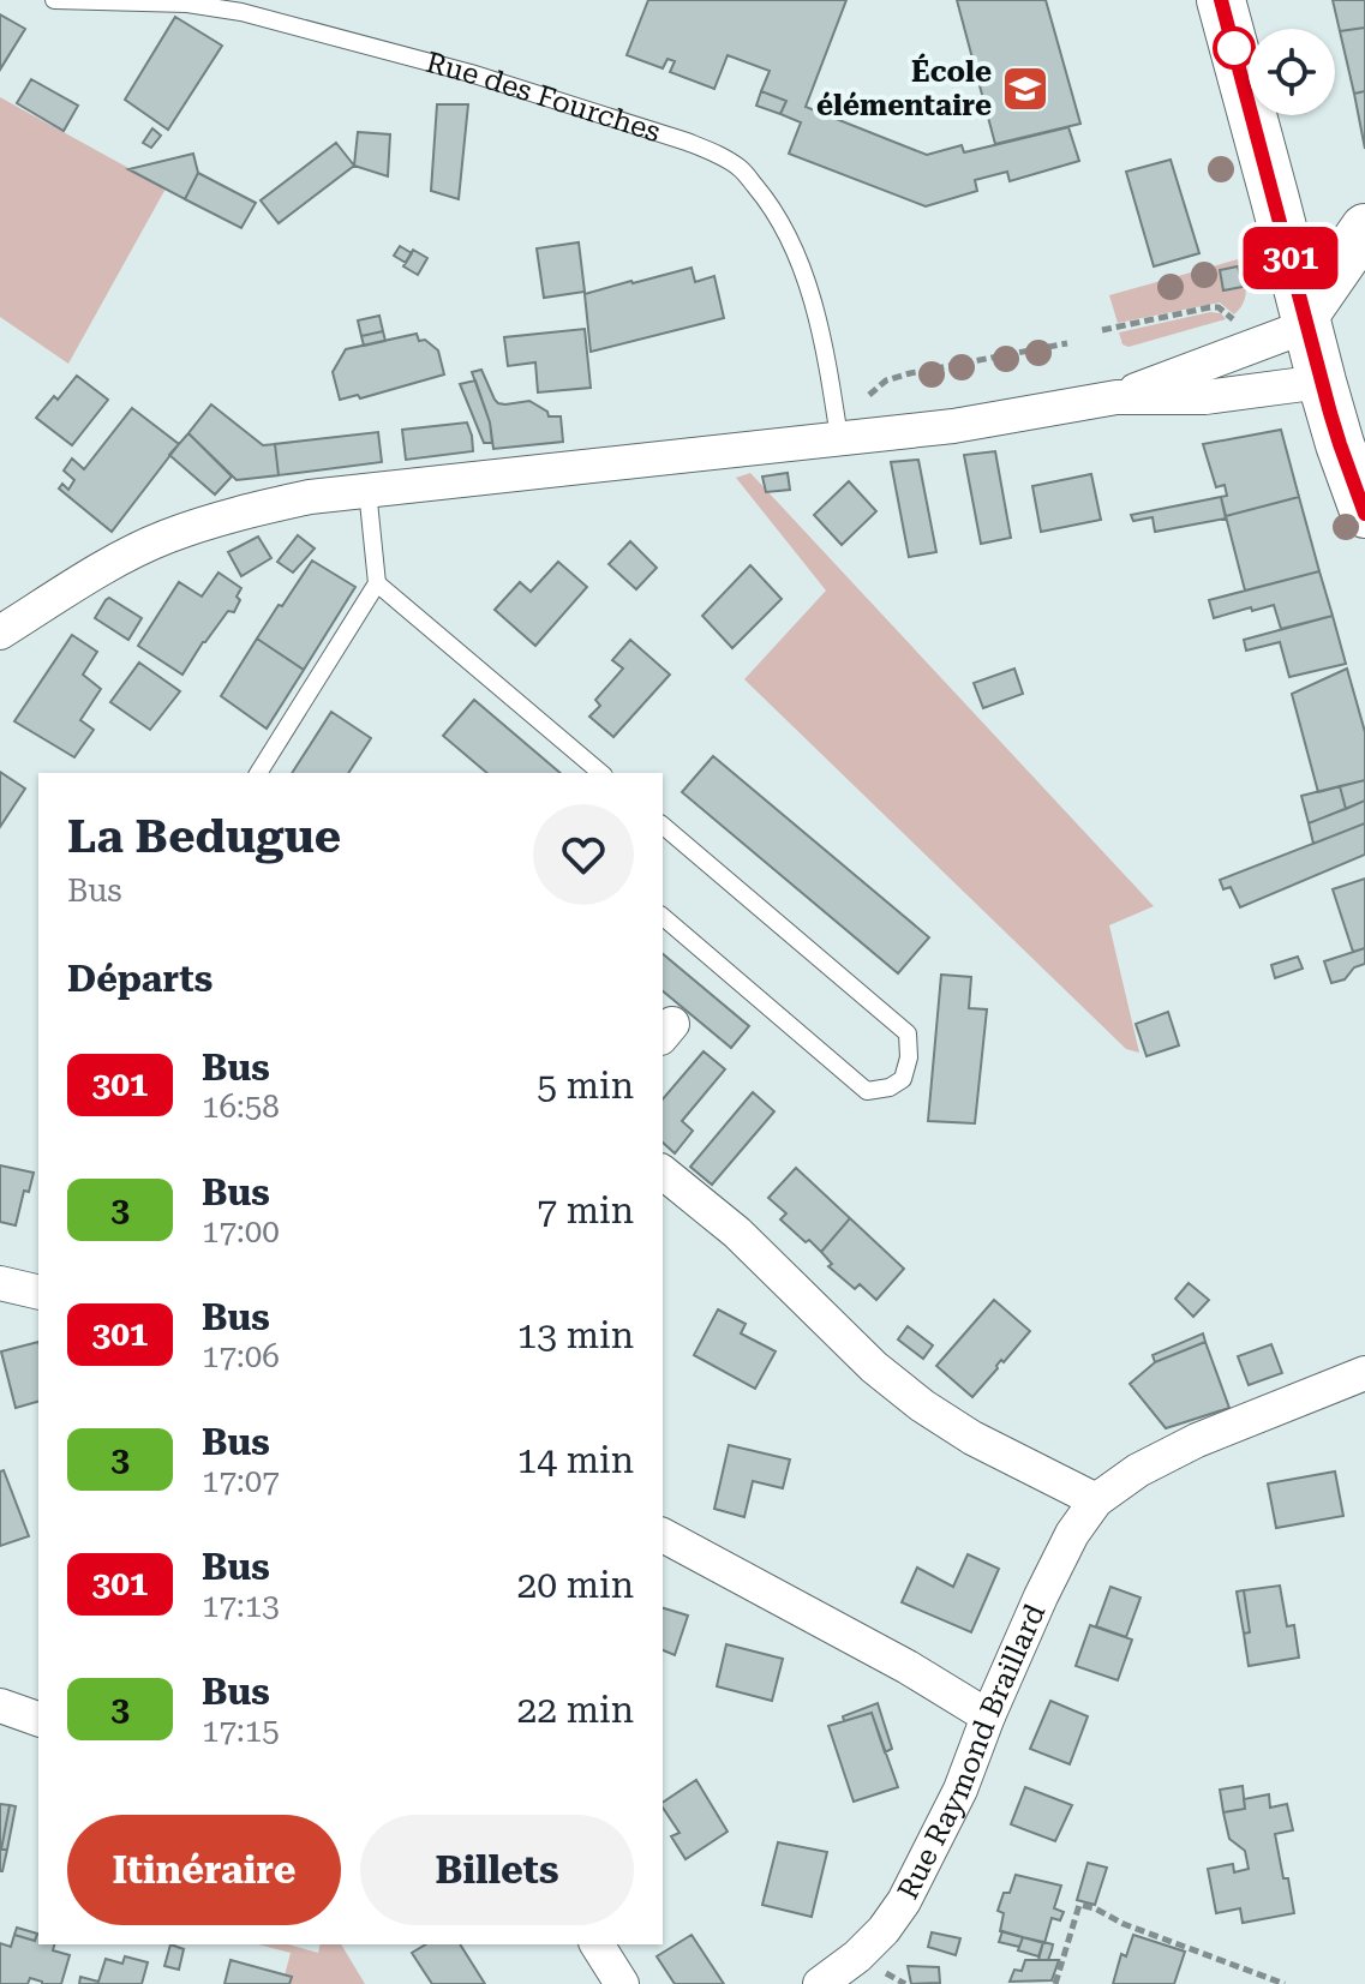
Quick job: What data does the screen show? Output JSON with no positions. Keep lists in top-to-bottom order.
{
  "streets": {
    "street": ["Rue Raymond Braillard"],
    "lane": ["Rue des Fourches"]
  },
  "places": {
    "school or university": ["École élémentaire"]
  },
  "lines": ["bus line 301"],
  "page": {
    "on_map": "301",
    "heading": [
      ["La Bedugue", "Bus"],
      "Départs"
    ],
    "list": [
      {
        "mark": "301",
        "name": "Bus",
        "note": "16:58",
        "value": "5 min"
      },
      {
        "mark": "3",
        "name": "Bus",
        "note": "17:00",
        "value": "7 min"
      },
      {
        "mark": "301",
        "name": "Bus",
        "note": "17:06",
        "value": "13 min"
      },
      {
        "mark": "3",
        "name": "Bus",
        "note": "17:07",
        "value": "14 min"
      },
      {
        "mark": "301",
        "name": "Bus",
        "note": "17:13",
        "value": "20 min"
      },
      {
        "mark": "3",
        "name": "Bus",
        "note": "17:15",
        "value": "22 min"
      }
    ],
    "buttons": ["Itinéraire", "Billets"]
  }
}
